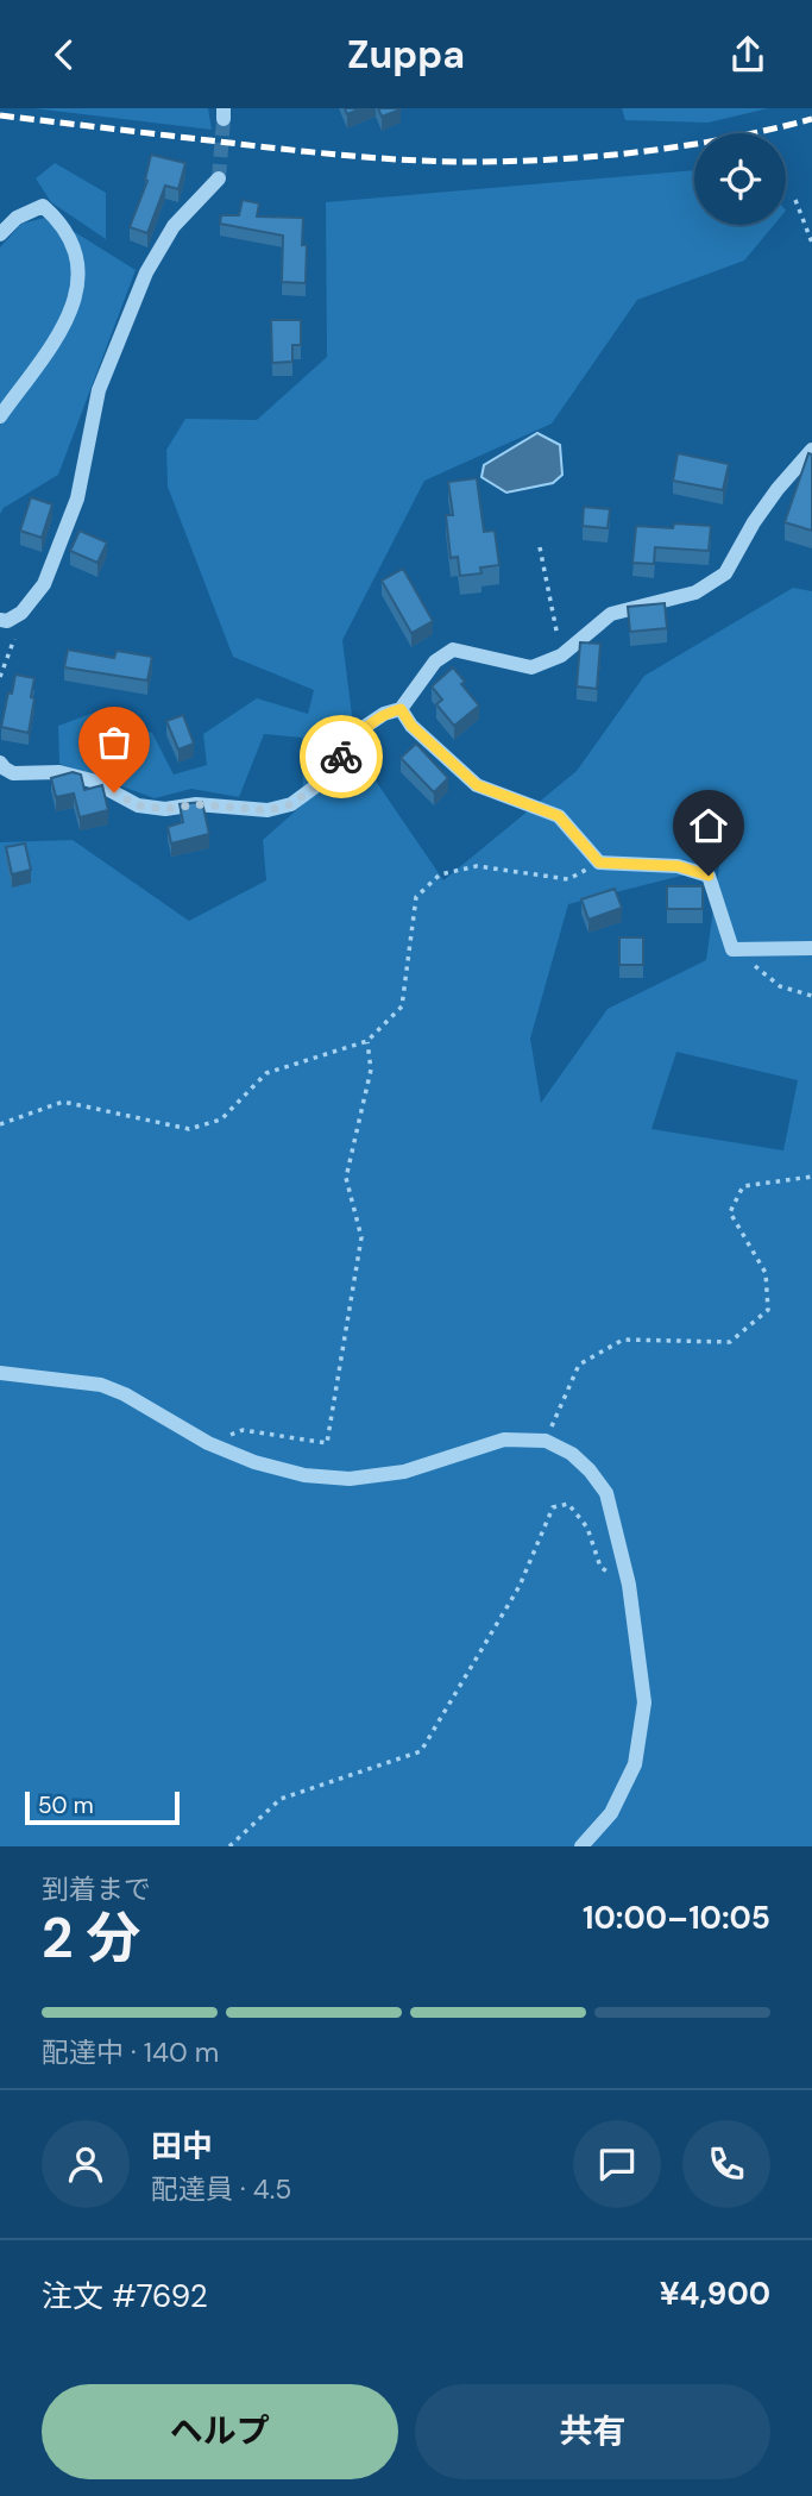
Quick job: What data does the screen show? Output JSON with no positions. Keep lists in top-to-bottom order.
{
  "scale_bar": "50 m",
  "page": {
    "header": "Zuppa",
    "scale": "50 m",
    "heading": ["2 分", "到着まで", "10:00–10:05"],
    "panel": [
      "田中",
      "配達員 · 4.5",
      "注文 #7692",
      "¥4,900"
    ],
    "bar": "配達中 · 140 m",
    "buttons": ["ヘルプ", "共有"]
  }
}
